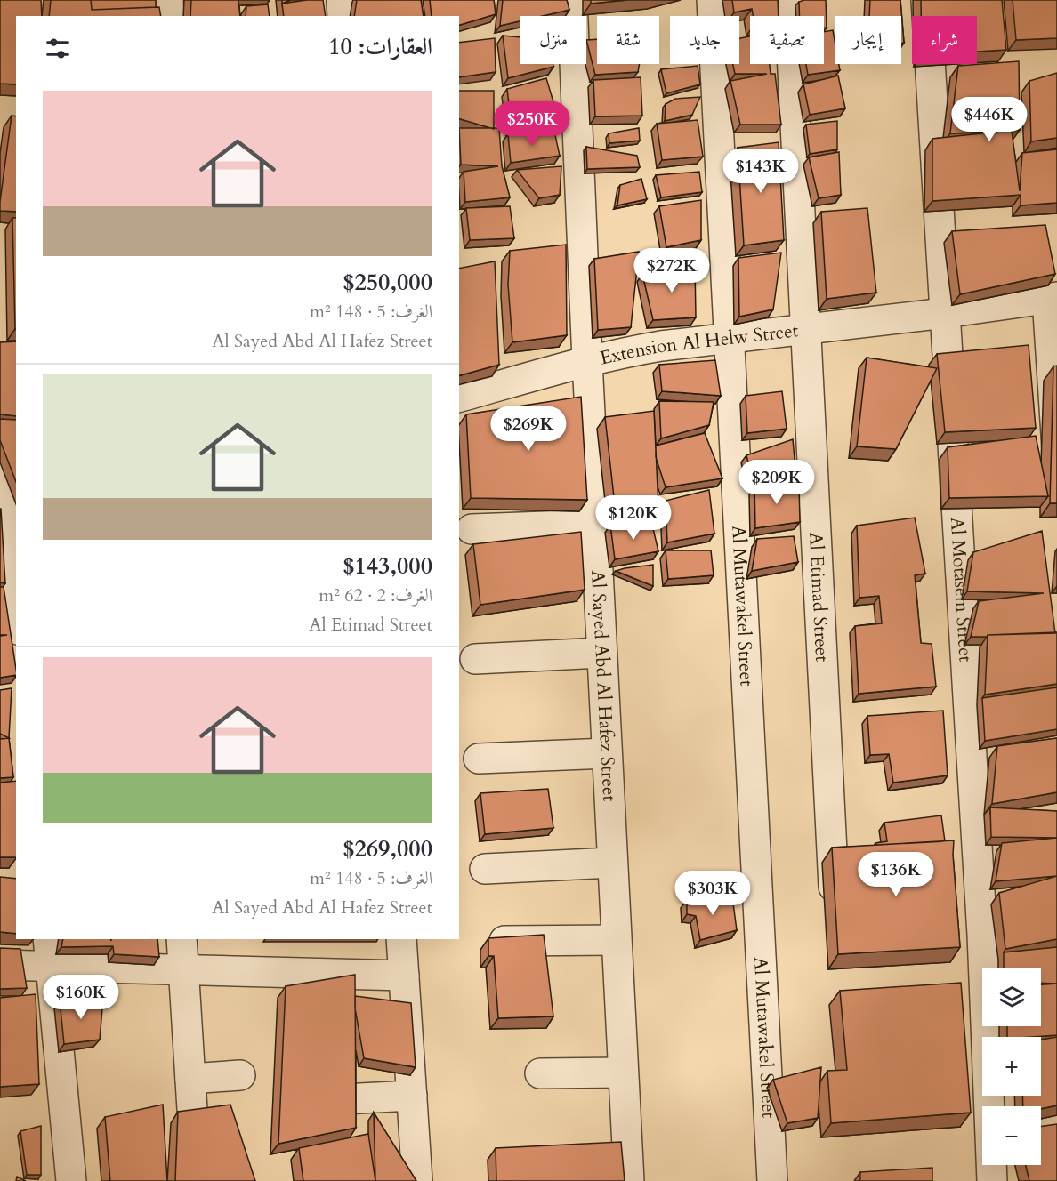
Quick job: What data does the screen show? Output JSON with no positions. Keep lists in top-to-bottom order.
{
  "streets": {
    "street": [
      "Extension Al Helw Street",
      "Al Motasem Street",
      "Al Etimad Street",
      "Al Mutawakel Street",
      "Al Sayed Abd Al Hafez Street"
    ]
  },
  "crossings": [
    ["Extension Al Helw Street", "Al Motasem Street"],
    ["Extension Al Helw Street", "Al Etimad Street"],
    ["Extension Al Helw Street", "Al Mutawakel Street"],
    ["Extension Al Helw Street", "Al Sayed Abd Al Hafez Street"]
  ],
  "page": {
    "chip": [
      "شراء",
      "إيجار",
      "تصفية",
      "جديد",
      "شقة",
      "منزل"
    ],
    "heading": "العقارات: 10",
    "list": [
      {
        "name": "$250,000",
        "note": "الغرف: 5 · 148 m² · Al Sayed Abd Al Hafez Street"
      },
      {
        "name": "$143,000",
        "note": "الغرف: 2 · 62 m² · Al Etimad Street"
      },
      {
        "name": "$269,000",
        "note": "الغرف: 5 · 148 m² · Al Sayed Abd Al Hafez Street"
      }
    ],
    "price": [
      "$446K",
      "$250K",
      "$143K",
      "$272K",
      "$269K",
      "$209K",
      "$120K",
      "$136K",
      "$303K",
      "$160K"
    ],
    "map_buttons": ["+", "−"]
  }
}
